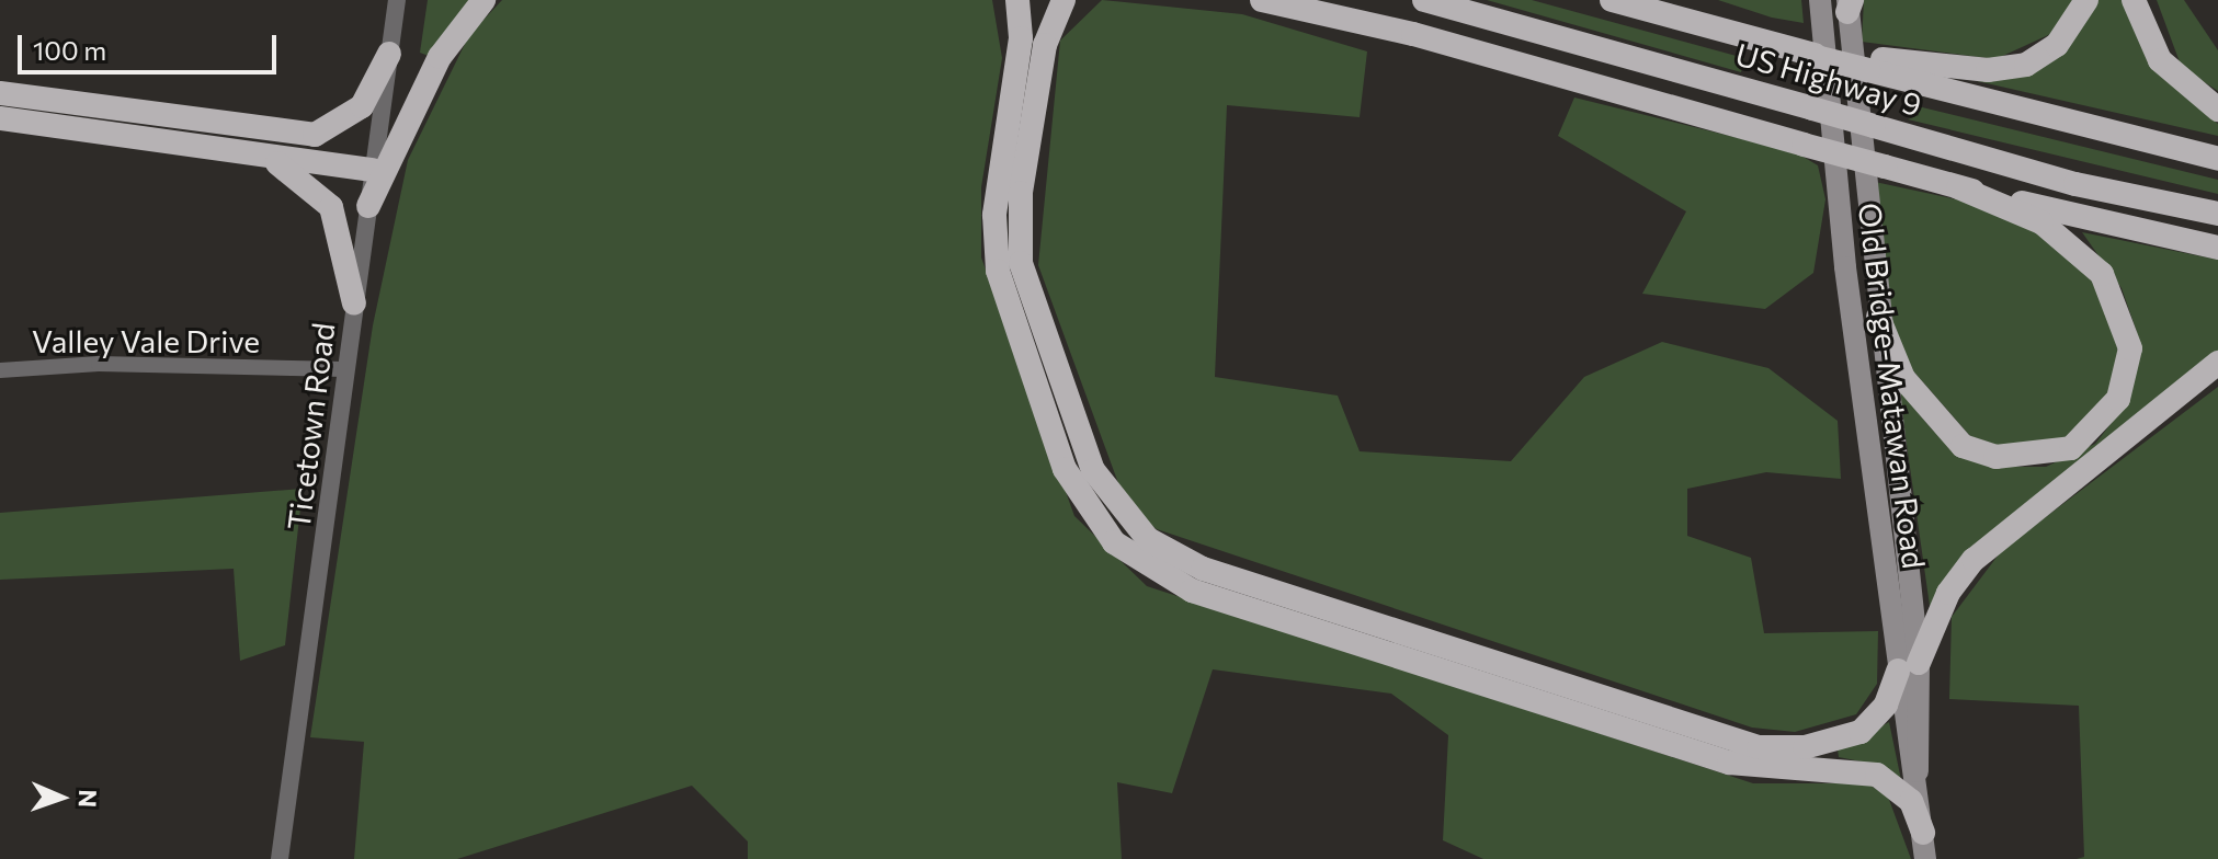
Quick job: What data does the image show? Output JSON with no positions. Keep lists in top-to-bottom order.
{
  "streets": {
    "highway": ["US Highway 9"],
    "main road": ["Old Bridge-Matawan Road"],
    "street": ["Valley Vale Drive", "Ticetown Road"]
  },
  "crossings": [
    ["Valley Vale Drive", "Ticetown Road"]
  ],
  "scale_bar": "100 m",
  "north": "right"
}
